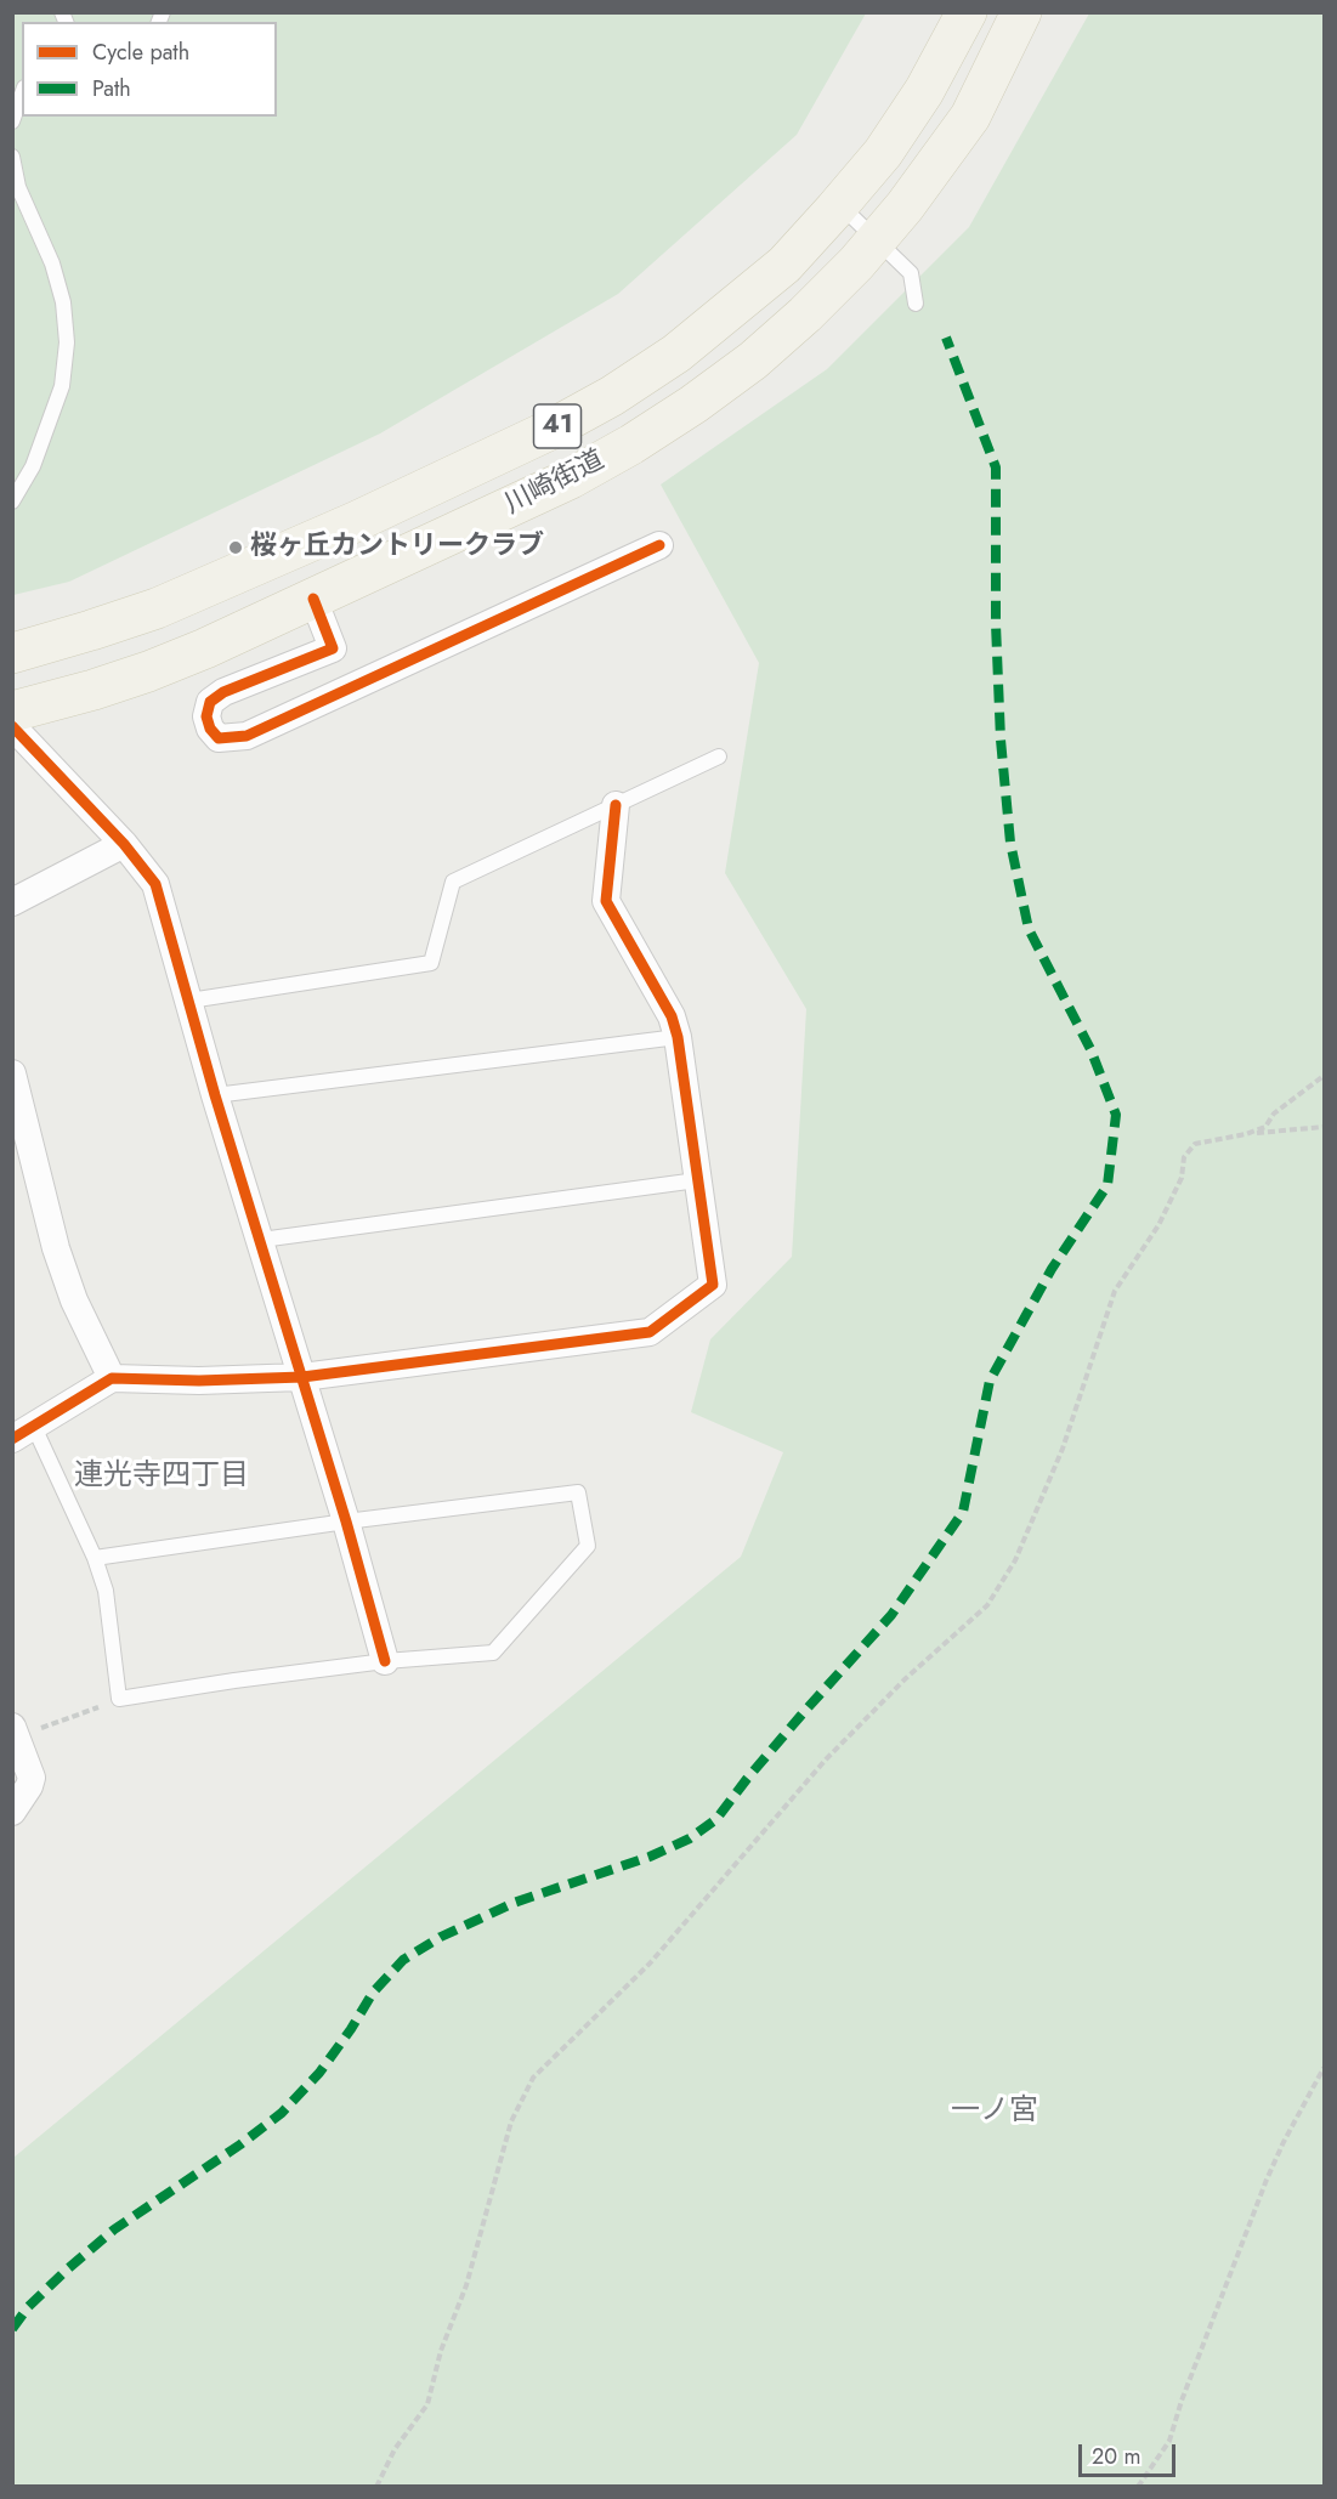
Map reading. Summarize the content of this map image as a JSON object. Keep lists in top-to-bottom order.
{
  "streets": {
    "main road": ["41", "川崎街道"]
  },
  "districts": ["連光寺四丁目", "一ノ宮"],
  "places": ["桜ヶ丘カントリークラブ"],
  "legend": ["Cycle path", "Path"],
  "scale_bar": "20 m"
}
